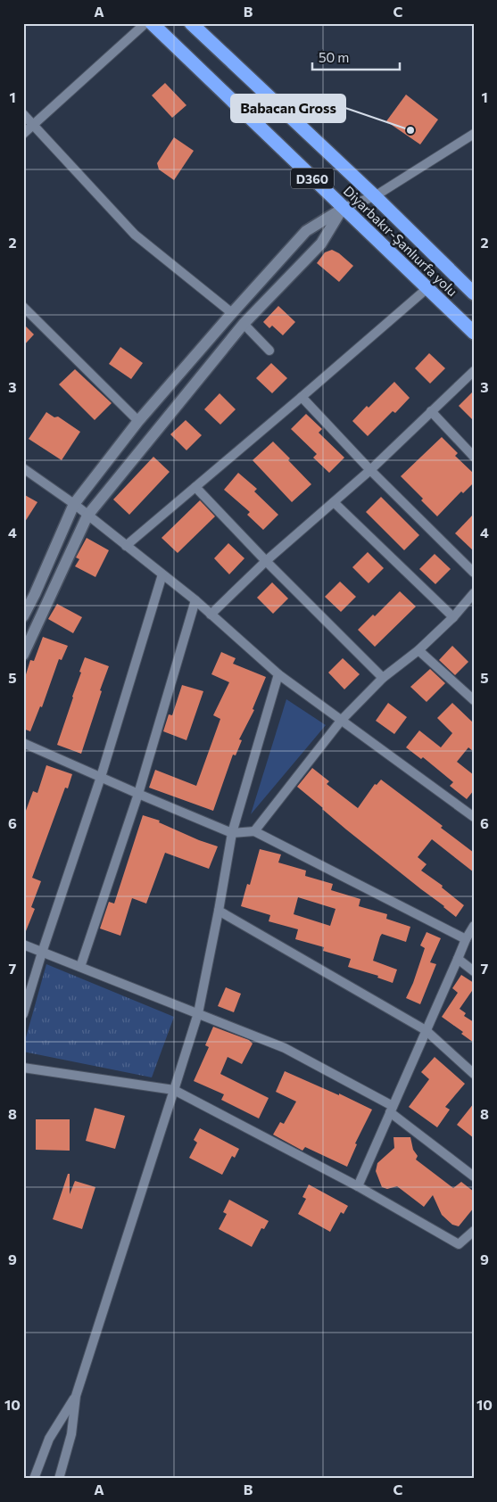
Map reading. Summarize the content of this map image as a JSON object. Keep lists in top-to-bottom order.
{
  "streets": {
    "highway": ["D360", "Diyarbakır-Şanlıurfa yolu"]
  },
  "places": ["Babacan Gross"],
  "scale_bar": "50 m",
  "grid": {
    "columns": ["A", "B", "C"],
    "rows": [
      "1",
      "2",
      "3",
      "4",
      "5",
      "6",
      "7",
      "8",
      "9",
      "10"
    ]
  }
}
